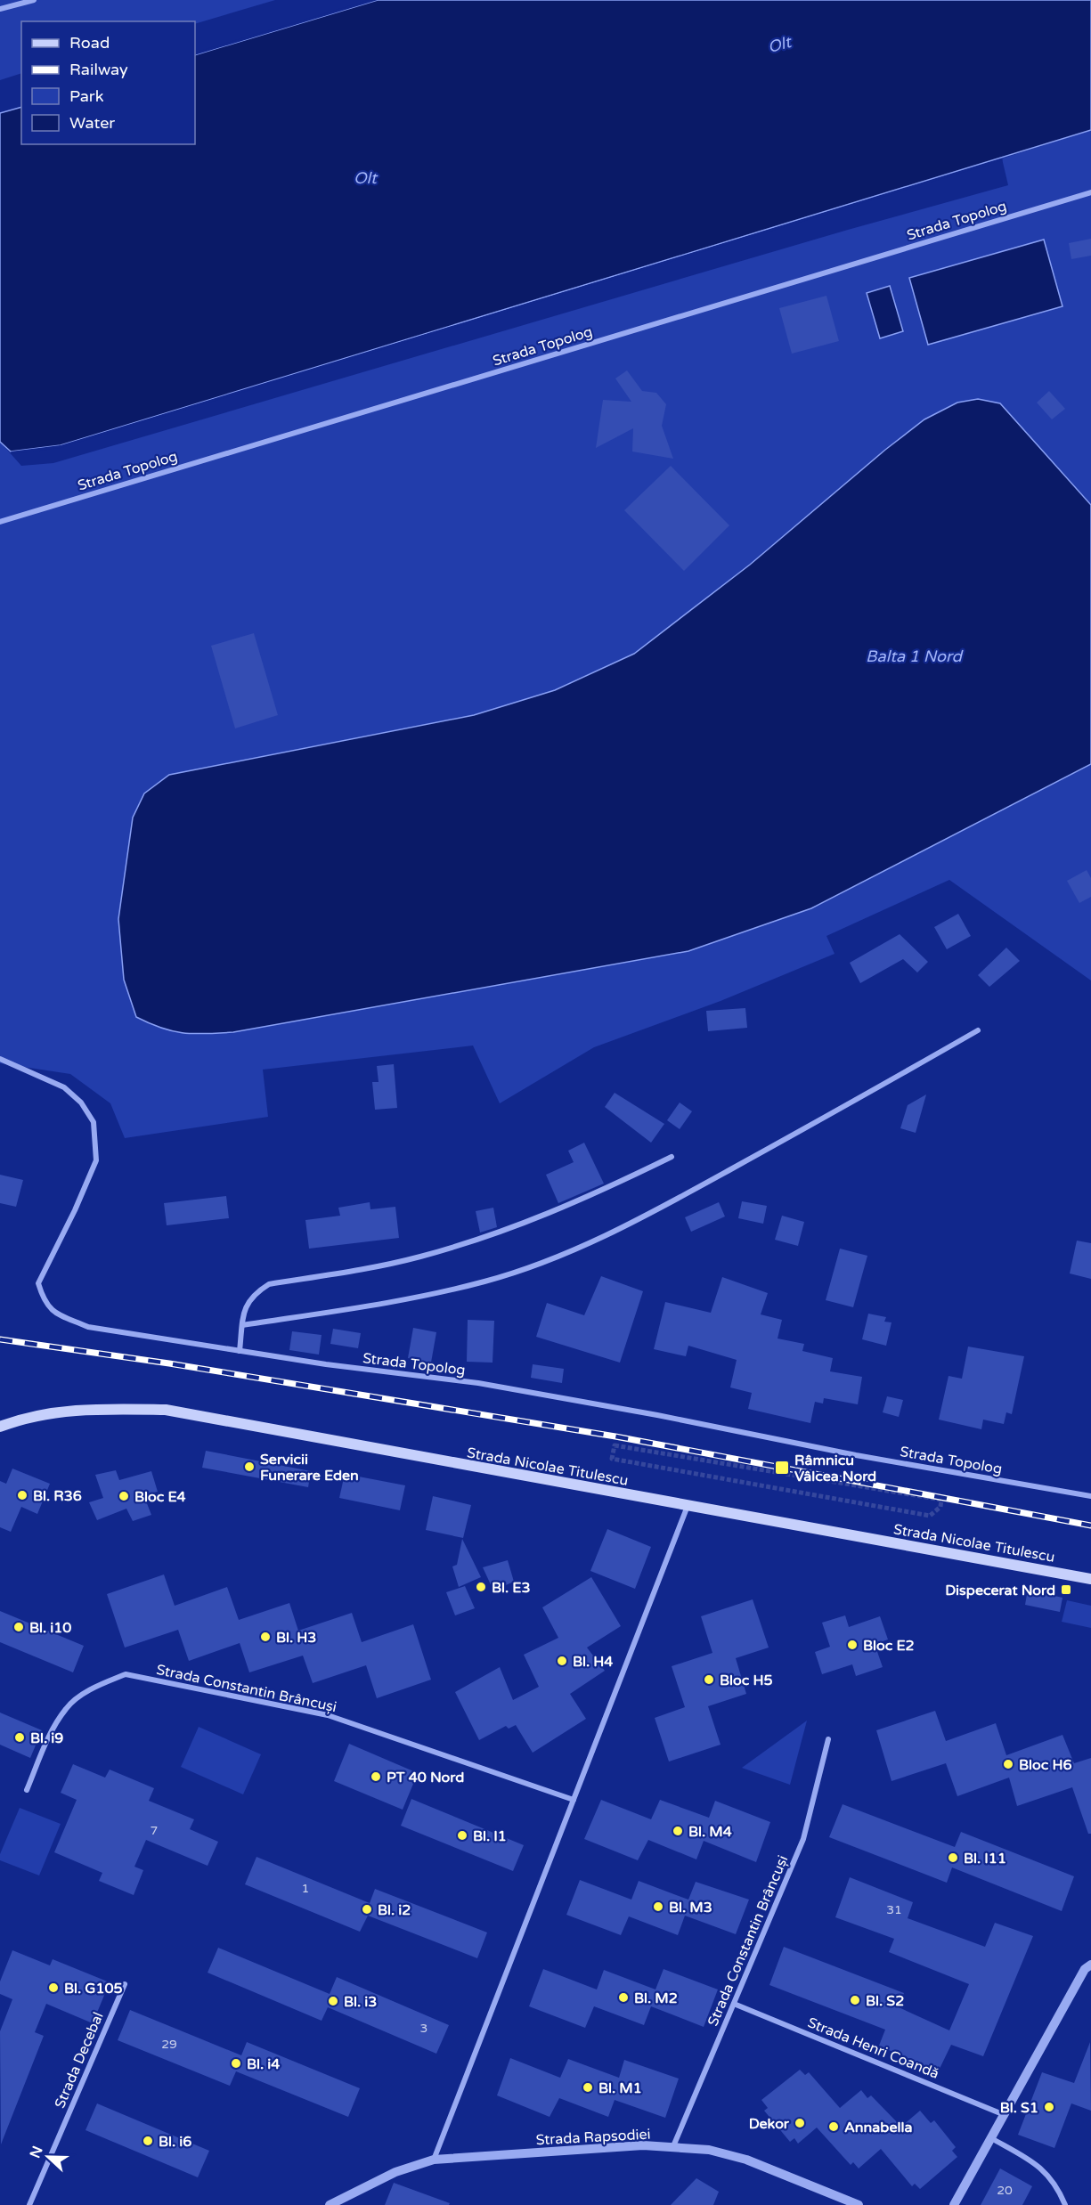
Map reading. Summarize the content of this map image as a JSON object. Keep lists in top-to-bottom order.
{
  "streets": {
    "main road": ["Strada Nicolae Titulescu"],
    "street": [
      "Strada Topolog",
      "Strada Constantin Brâncuși",
      "Strada Henri Coandă",
      "Strada Decebal",
      "Strada Rapsodiei"
    ]
  },
  "crossings": [
    ["Strada Constantin Brâncuși", "Strada Henri Coandă"],
    ["Strada Constantin Brâncuși", "Strada Rapsodiei"]
  ],
  "water": ["Olt", "Balta 1 Nord"],
  "places": {
    "other": [
      "Servicii Funerare Eden",
      "Bl. R36",
      "Bloc E4",
      "Bl. E3",
      "Bl. i10",
      "Bl. H3",
      "Bloc E2",
      "Bl. H4",
      "Bloc H5",
      "Bl. i9",
      "Bloc H6",
      "PT 40 Nord",
      "Bl. M4",
      "Bl. I1",
      "Bl. I11",
      "Bl. M3",
      "Bl. i2",
      "Bl. G105",
      "Bl. M2",
      "Bl. S2",
      "Bl. i3",
      "Bl. i4",
      "Bl. M1",
      "Bl. S1",
      "Dekor",
      "Annabella",
      "Bl. i6"
    ],
    "transit": ["Râmnicu Vâlcea Nord", "Dispecerat Nord"]
  },
  "house_numbers": [
    "7",
    "1",
    "31",
    "3",
    "29",
    "20"
  ],
  "legend": [
    "Road",
    "Railway",
    "Park",
    "Water"
  ],
  "north": "left"
}
